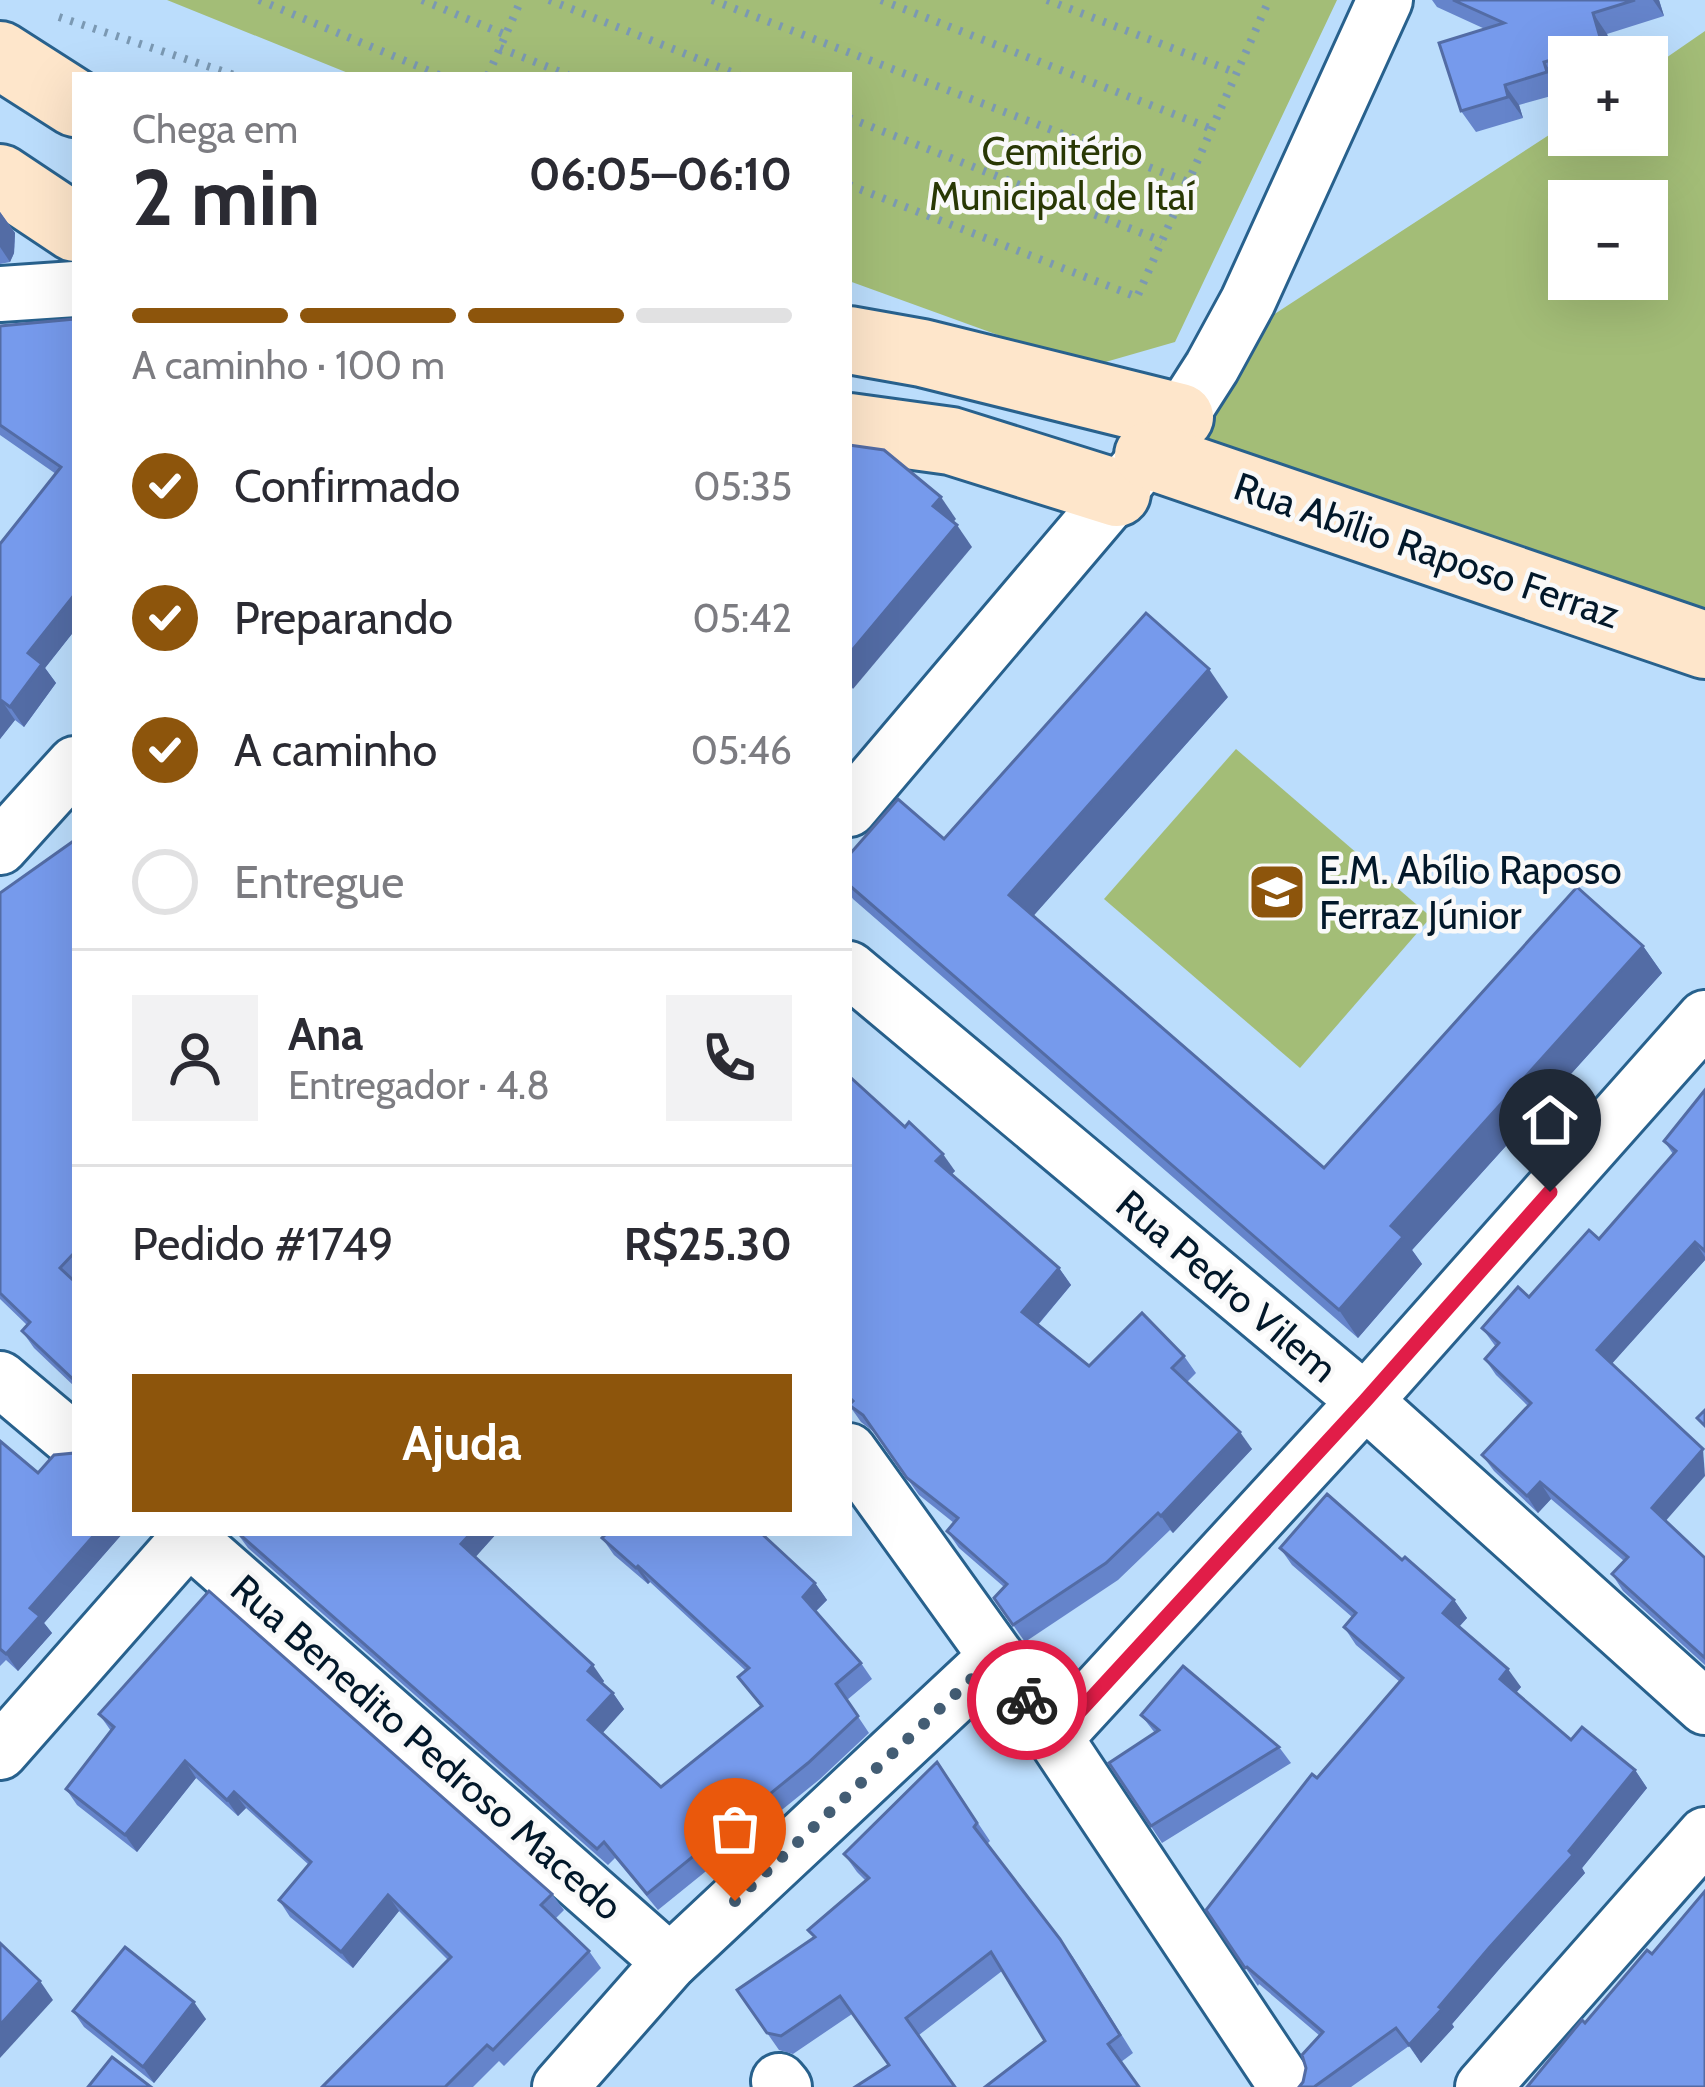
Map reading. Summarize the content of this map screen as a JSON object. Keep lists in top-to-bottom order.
{
  "streets": {
    "street": ["Rua Abílio Raposo Ferraz", "Rua Pedro Vilem", "Rua Benedito Pedroso Macedo"]
  },
  "parks": ["Cemitério Municipal de Itaí"],
  "places": {
    "school or university": ["E.M. Abílio Raposo Ferraz Júnior"]
  },
  "page": {
    "map_buttons": ["+", "−"],
    "heading": ["2 min", "Chega em", "06:05–06:10"],
    "panel": [
      "Ana",
      "Entregador · 4.8",
      "Pedido #1749",
      "R$25.30"
    ],
    "bar": "A caminho · 100 m",
    "list": [
      ["Confirmado", "05:35"],
      ["Preparando", "05:42"],
      ["A caminho", "05:46"],
      "Entregue"
    ],
    "buttons": "Ajuda"
  }
}
